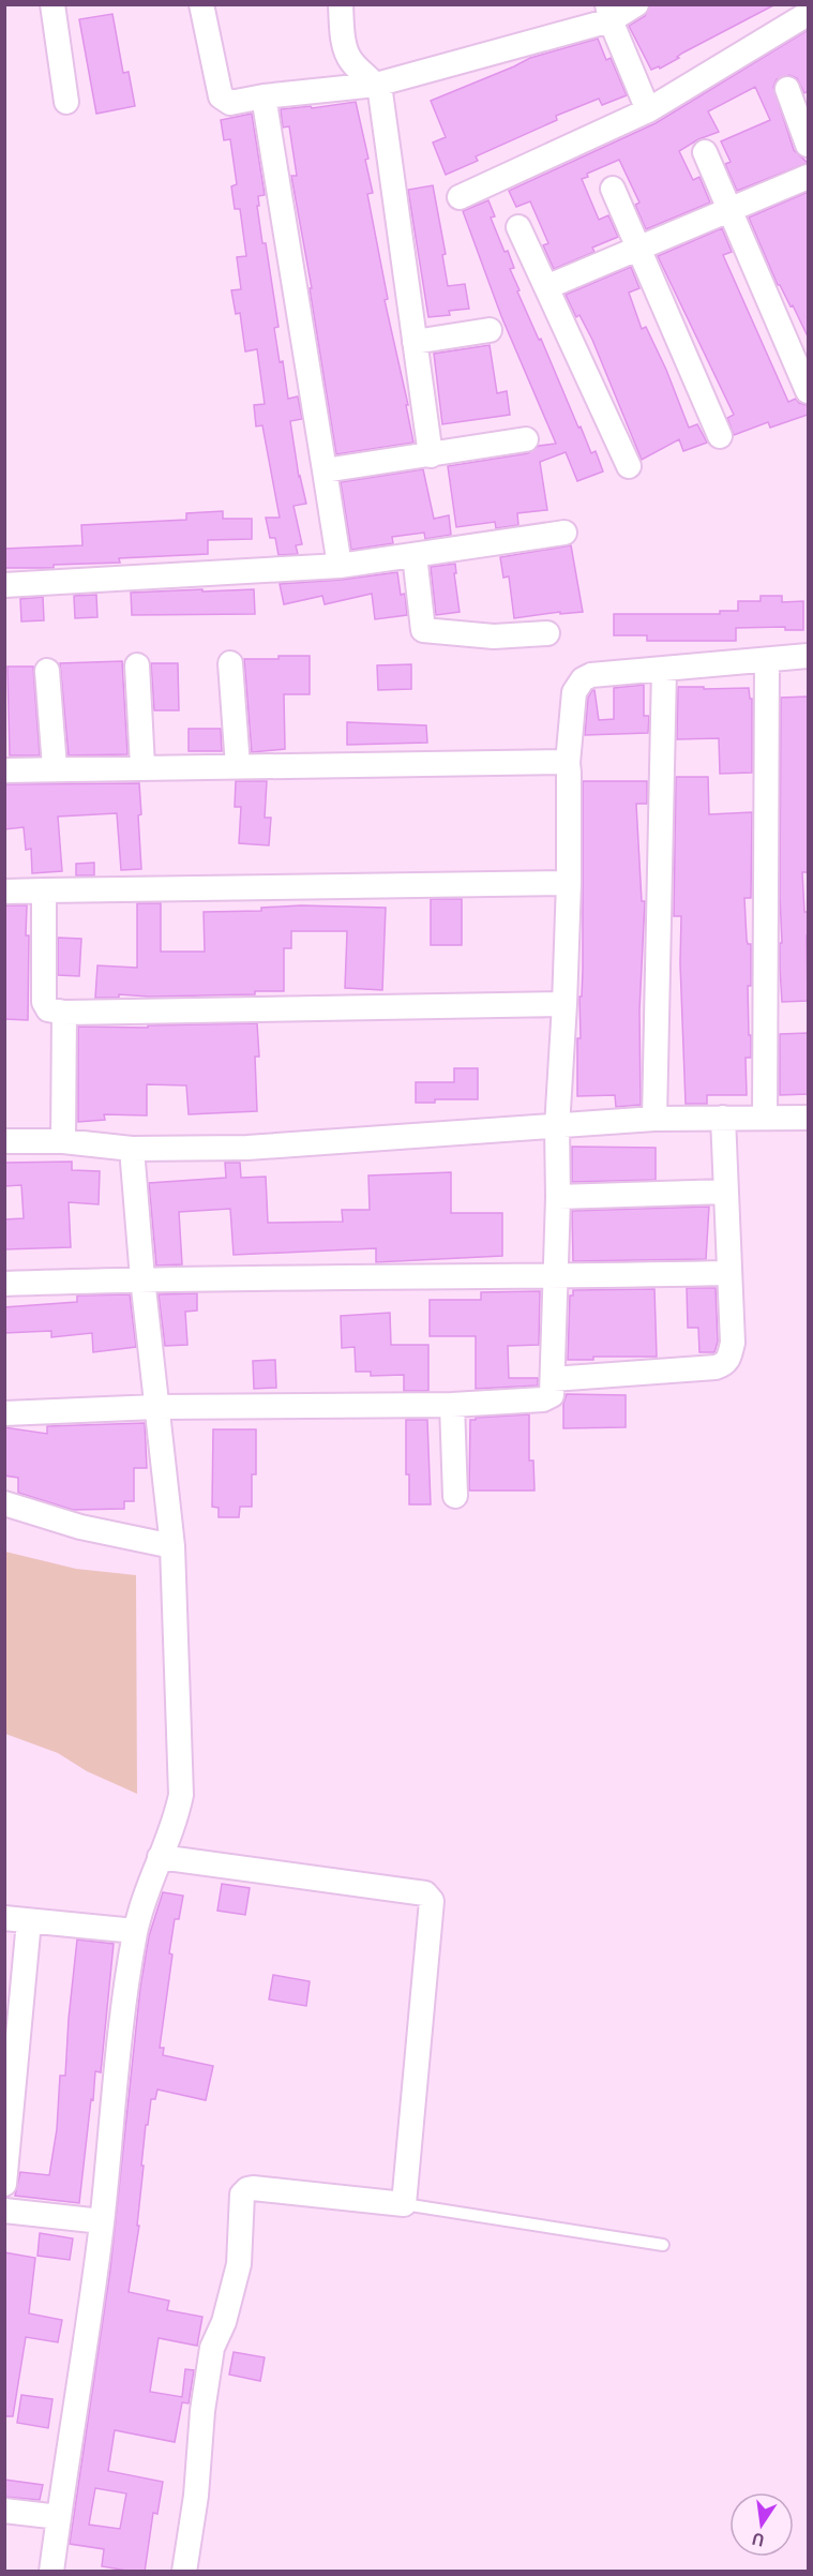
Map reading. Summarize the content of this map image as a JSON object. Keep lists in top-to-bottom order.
{
  "north": "bottom"
}
